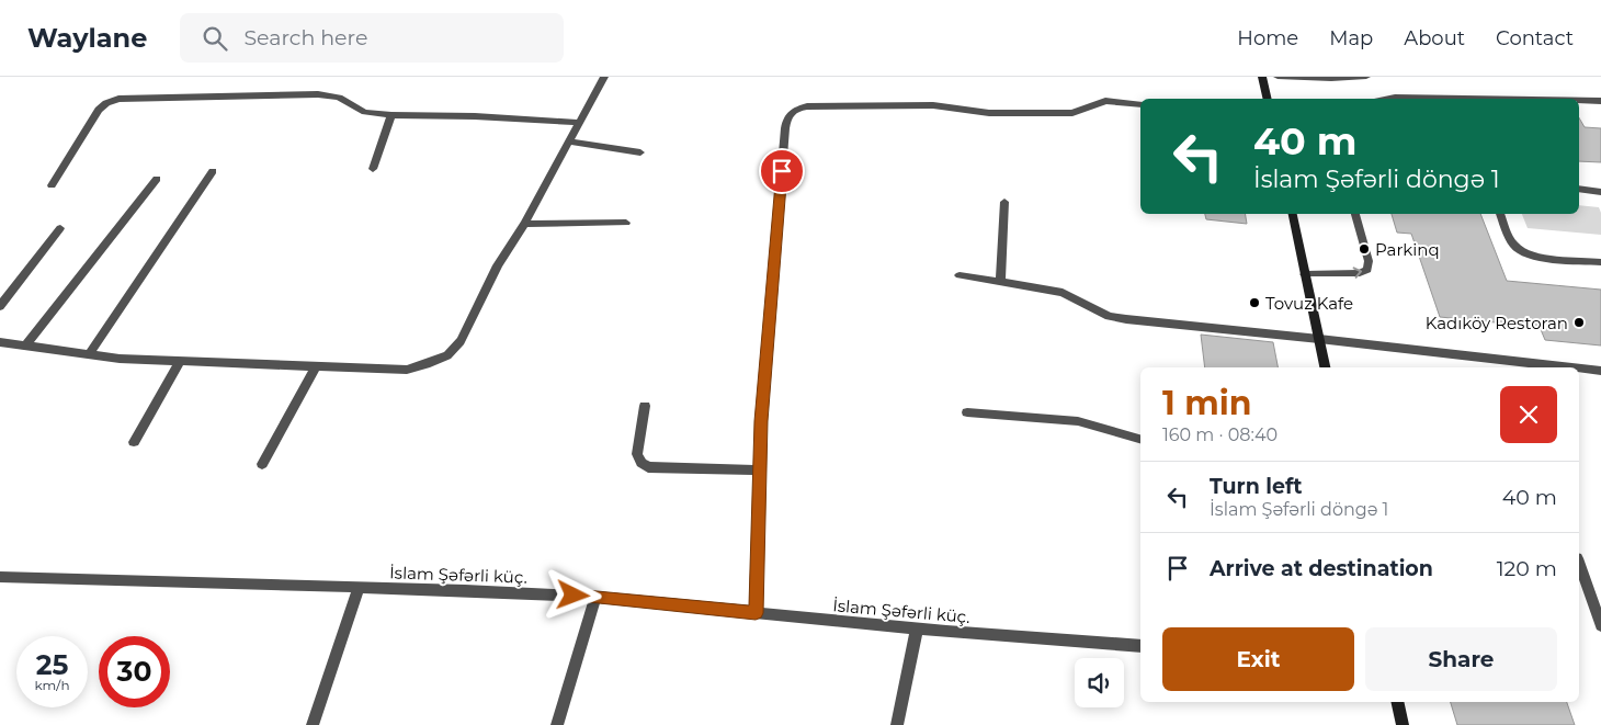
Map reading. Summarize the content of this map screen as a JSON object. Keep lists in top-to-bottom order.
{
  "streets": {
    "street": ["İslam Şəfərli küç."]
  },
  "places": ["Parkinq", "Tovuz Kafe", "Kadıköy Restoran"],
  "page": {
    "header": "Waylane",
    "search": "Search here",
    "nav": [
      "Home",
      "Map",
      "About",
      "Contact"
    ],
    "turn": ["40 m", "İslam Şəfərli döngə 1"],
    "heading": ["1 min", "160 m · 08:40"],
    "list": [
      {
        "name": "Turn left",
        "note": "İslam Şəfərli döngə 1",
        "value": "40 m"
      },
      {
        "name": "Arrive at destination",
        "value": "120 m"
      }
    ],
    "buttons": ["Exit", "Share"],
    "speed": "25 km/h",
    "limit": "30"
  }
}
